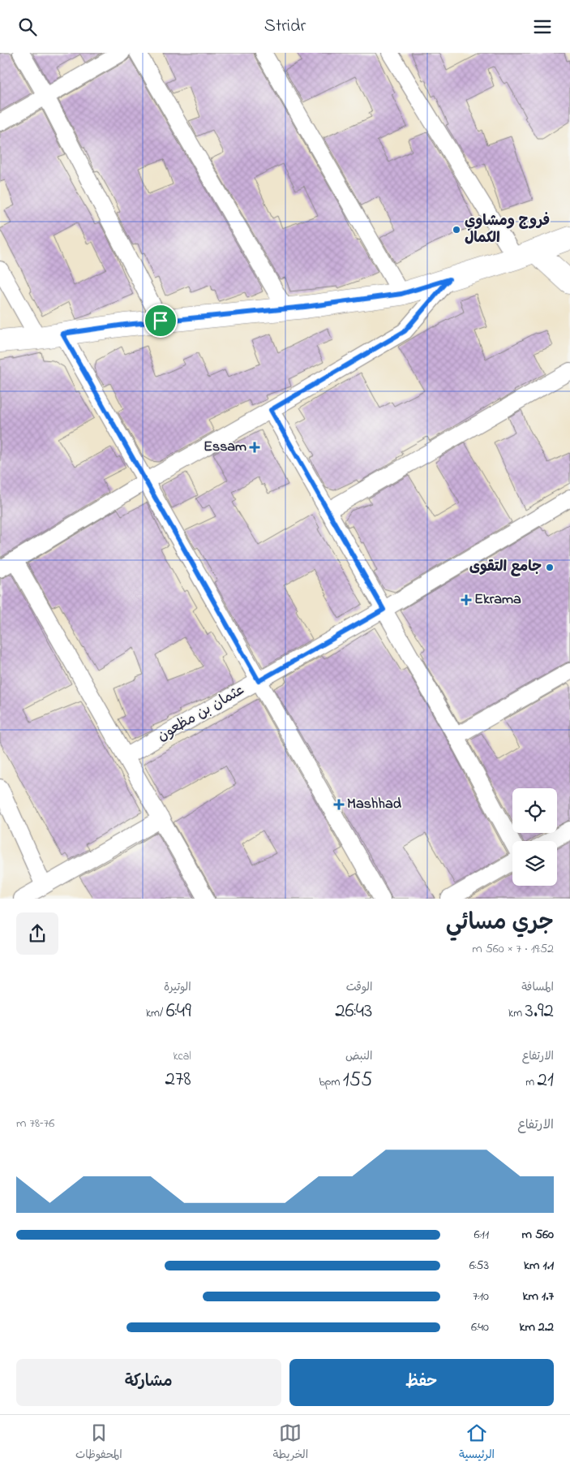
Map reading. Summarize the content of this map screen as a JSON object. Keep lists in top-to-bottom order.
{
  "streets": {
    "street": ["عثمان بن مظعون"]
  },
  "places": {
    "other": ["فروج ومشاوي الكمال", "جامع التقوى"],
    "health": ["Essam", "Ekrama", "Mashhad"]
  },
  "page": {
    "header": "Stridr",
    "heading": ["جري مسائي", "19:52 · 7 × 560 m"],
    "stats": [
      ["المسافة", "3.92 km"],
      ["الوقت", "26:43"],
      ["الوتيرة", "6:49 /km"],
      ["الارتفاع", "21 m"],
      ["النبض", "155 bpm"],
      ["kcal", "278"]
    ],
    "chart": ["الارتفاع", "76–78 m"],
    "list": [
      {
        "name": "560 m",
        "note": "6:11"
      },
      {
        "name": "1.1 km",
        "note": "6:53"
      },
      {
        "name": "1.7 km",
        "note": "7:10"
      },
      {
        "name": "2.2 km",
        "note": "6:40"
      }
    ],
    "buttons": ["حفظ", "مشاركة"],
    "tabs": ["الرئيسية", "الخريطة", "المحفوظات"]
  }
}
